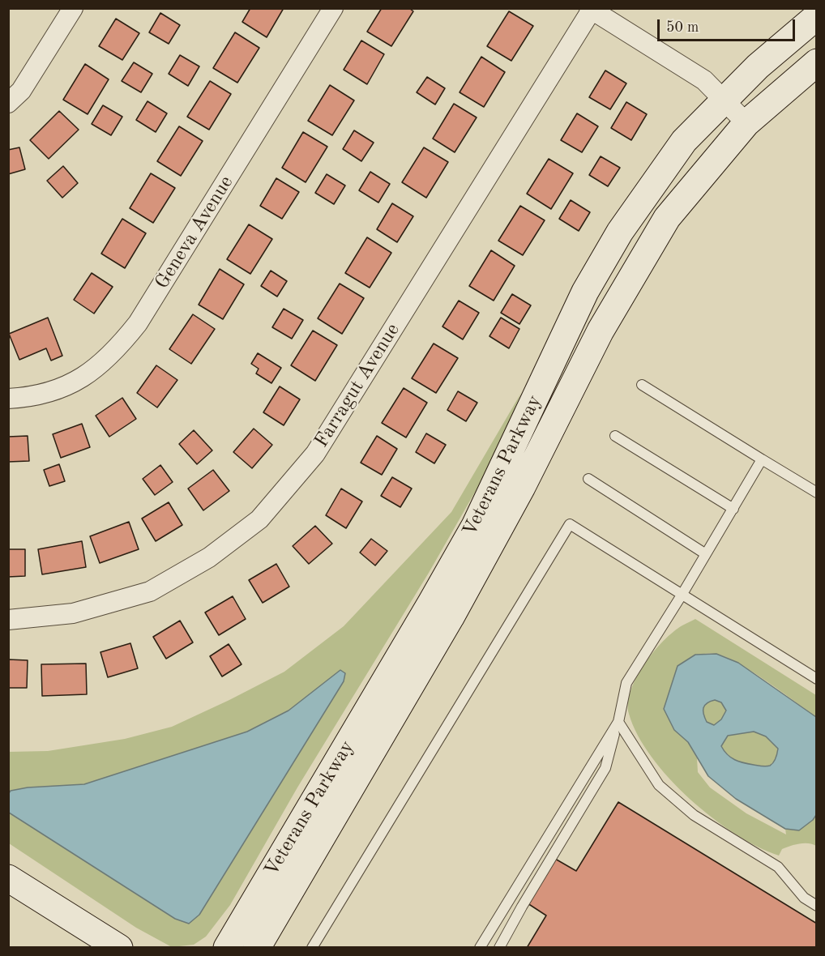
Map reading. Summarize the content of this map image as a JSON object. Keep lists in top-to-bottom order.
{
  "streets": {
    "main road": ["Veterans Parkway"],
    "street": ["Geneva Avenue", "Farragut Avenue"]
  },
  "scale_bar": "50 m"
}
